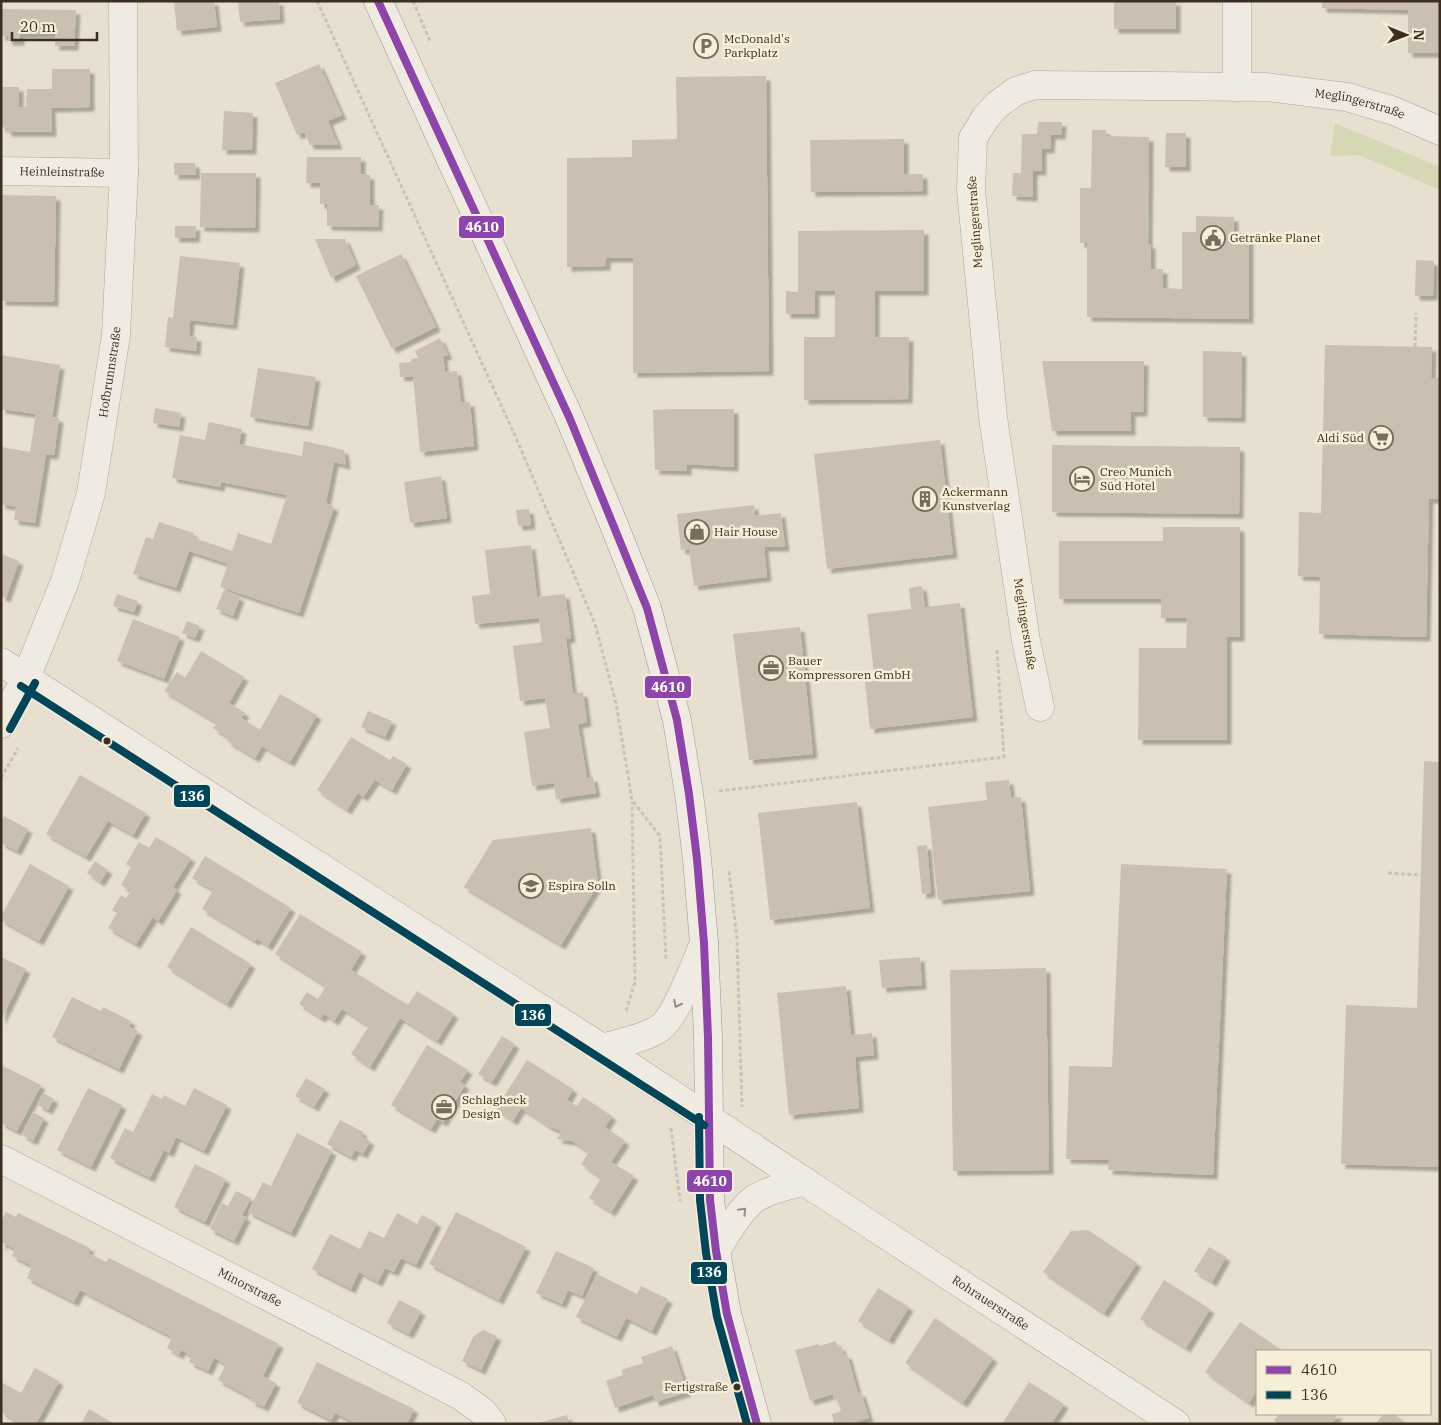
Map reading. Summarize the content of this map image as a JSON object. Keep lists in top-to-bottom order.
{
  "streets": {
    "street": [
      "Meglingerstraße",
      "Heinleinstraße",
      "Hofbrunnstraße",
      "Minorstraße",
      "Rohrauerstraße"
    ]
  },
  "crossings": [
    ["Heinleinstraße", "Hofbrunnstraße"]
  ],
  "places": {
    "parking": ["McDonald's Parkplatz"],
    "public building": ["Getränke Planet"],
    "supermarket": ["Aldi Süd"],
    "hotel": ["Creo Munich Süd Hotel"],
    "building": ["Ackermann Kunstverlag"],
    "shop": ["Hair House"],
    "office": ["Bauer Kompressoren GmbH", "Schlagheck Design"],
    "school or university": ["Espira Solln"],
    "other": ["Fertigstraße"]
  },
  "lines": ["transit line 4610", "transit line 136"],
  "legend": ["4610", "136"],
  "scale_bar": "20 m",
  "north": "right"
}
